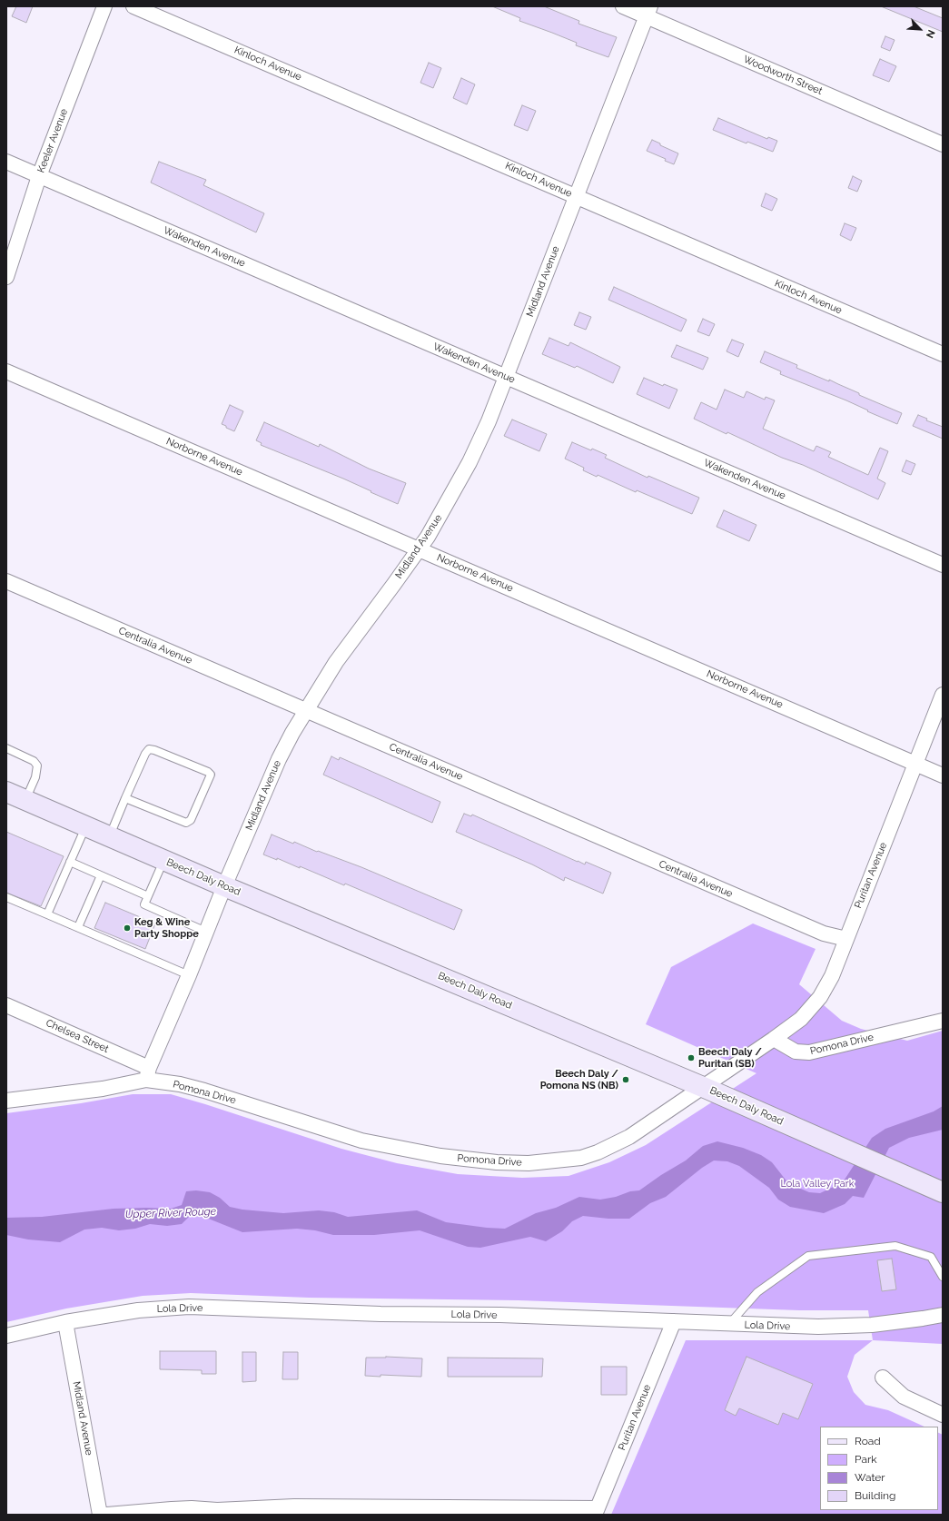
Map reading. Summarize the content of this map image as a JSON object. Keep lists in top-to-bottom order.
{
  "streets": {
    "main road": ["Beech Daly Road"],
    "street": [
      "Kinloch Avenue",
      "Woodworth Street",
      "Keeler Avenue",
      "Wakenden Avenue",
      "Midland Avenue",
      "Norborne Avenue",
      "Centralia Avenue",
      "Puritan Avenue",
      "Chelsea Street",
      "Pomona Drive",
      "Lola Drive"
    ]
  },
  "crossings": [
    ["Kinloch Avenue", "Midland Avenue"],
    ["Woodworth Street", "Midland Avenue"],
    ["Keeler Avenue", "Wakenden Avenue"],
    ["Wakenden Avenue", "Midland Avenue"],
    ["Midland Avenue", "Norborne Avenue"],
    ["Midland Avenue", "Centralia Avenue"],
    ["Midland Avenue", "Beech Daly Road"],
    ["Midland Avenue", "Chelsea Street"],
    ["Midland Avenue", "Pomona Drive"],
    ["Midland Avenue", "Lola Drive"],
    ["Norborne Avenue", "Puritan Avenue"],
    ["Centralia Avenue", "Puritan Avenue"],
    ["Puritan Avenue", "Pomona Drive"],
    ["Puritan Avenue", "Lola Drive"],
    ["Beech Daly Road", "Pomona Drive"],
    ["Chelsea Street", "Pomona Drive"]
  ],
  "water": ["Upper River Rouge"],
  "parks": ["Lola Valley Park"],
  "places": ["Keg & Wine Party Shoppe", "Beech Daly / Puritan (SB)", "Beech Daly / Pomona NS (NB)"],
  "legend": [
    "Road",
    "Park",
    "Water",
    "Building"
  ],
  "north": "bottom right"
}
